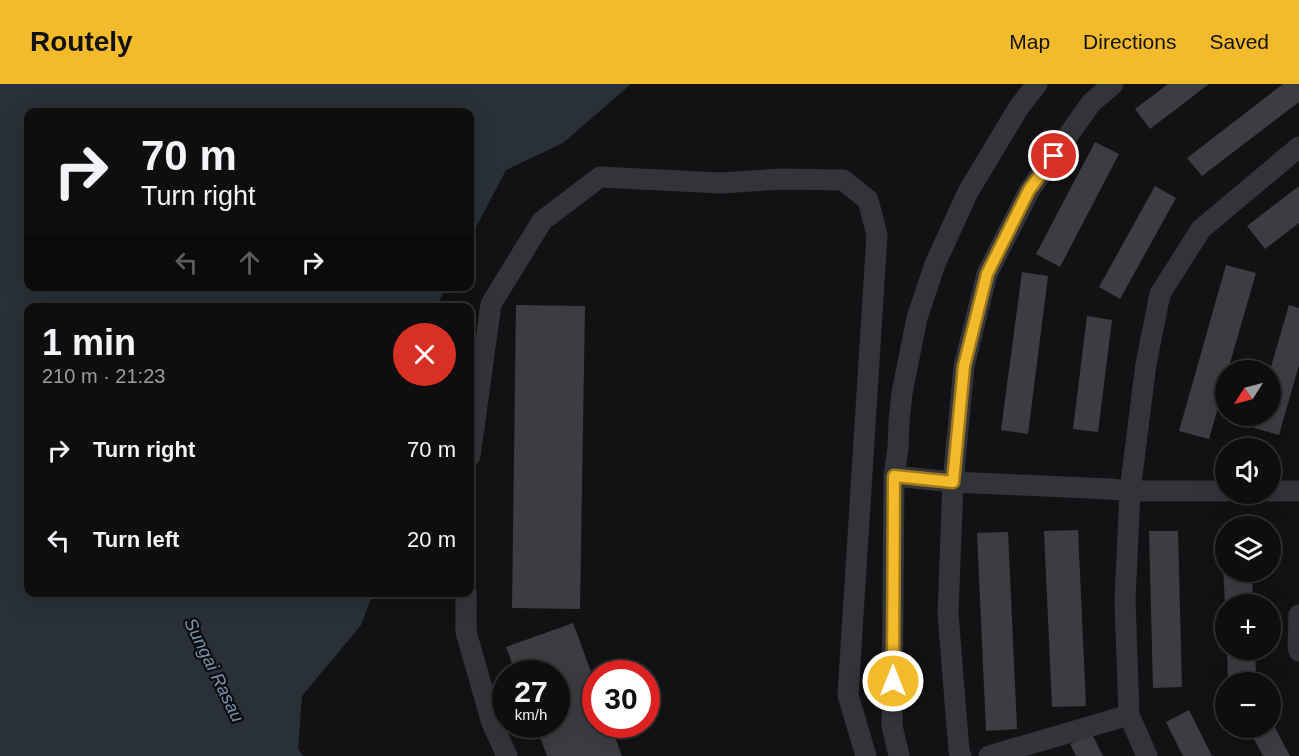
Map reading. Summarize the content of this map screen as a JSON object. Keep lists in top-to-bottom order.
{
  "water": ["Sungai Rasau"],
  "north": "bottom left",
  "page": {
    "header": "Routely",
    "nav": ["Map", "Directions", "Saved"],
    "turn": ["70 m", "Turn right"],
    "heading": ["1 min", "210 m · 21:23"],
    "map_buttons": ["+", "−"],
    "list": [
      {
        "name": "Turn right",
        "value": "70 m"
      },
      {
        "name": "Turn left",
        "value": "20 m"
      }
    ],
    "speed": "27 km/h",
    "limit": "30"
  }
}
